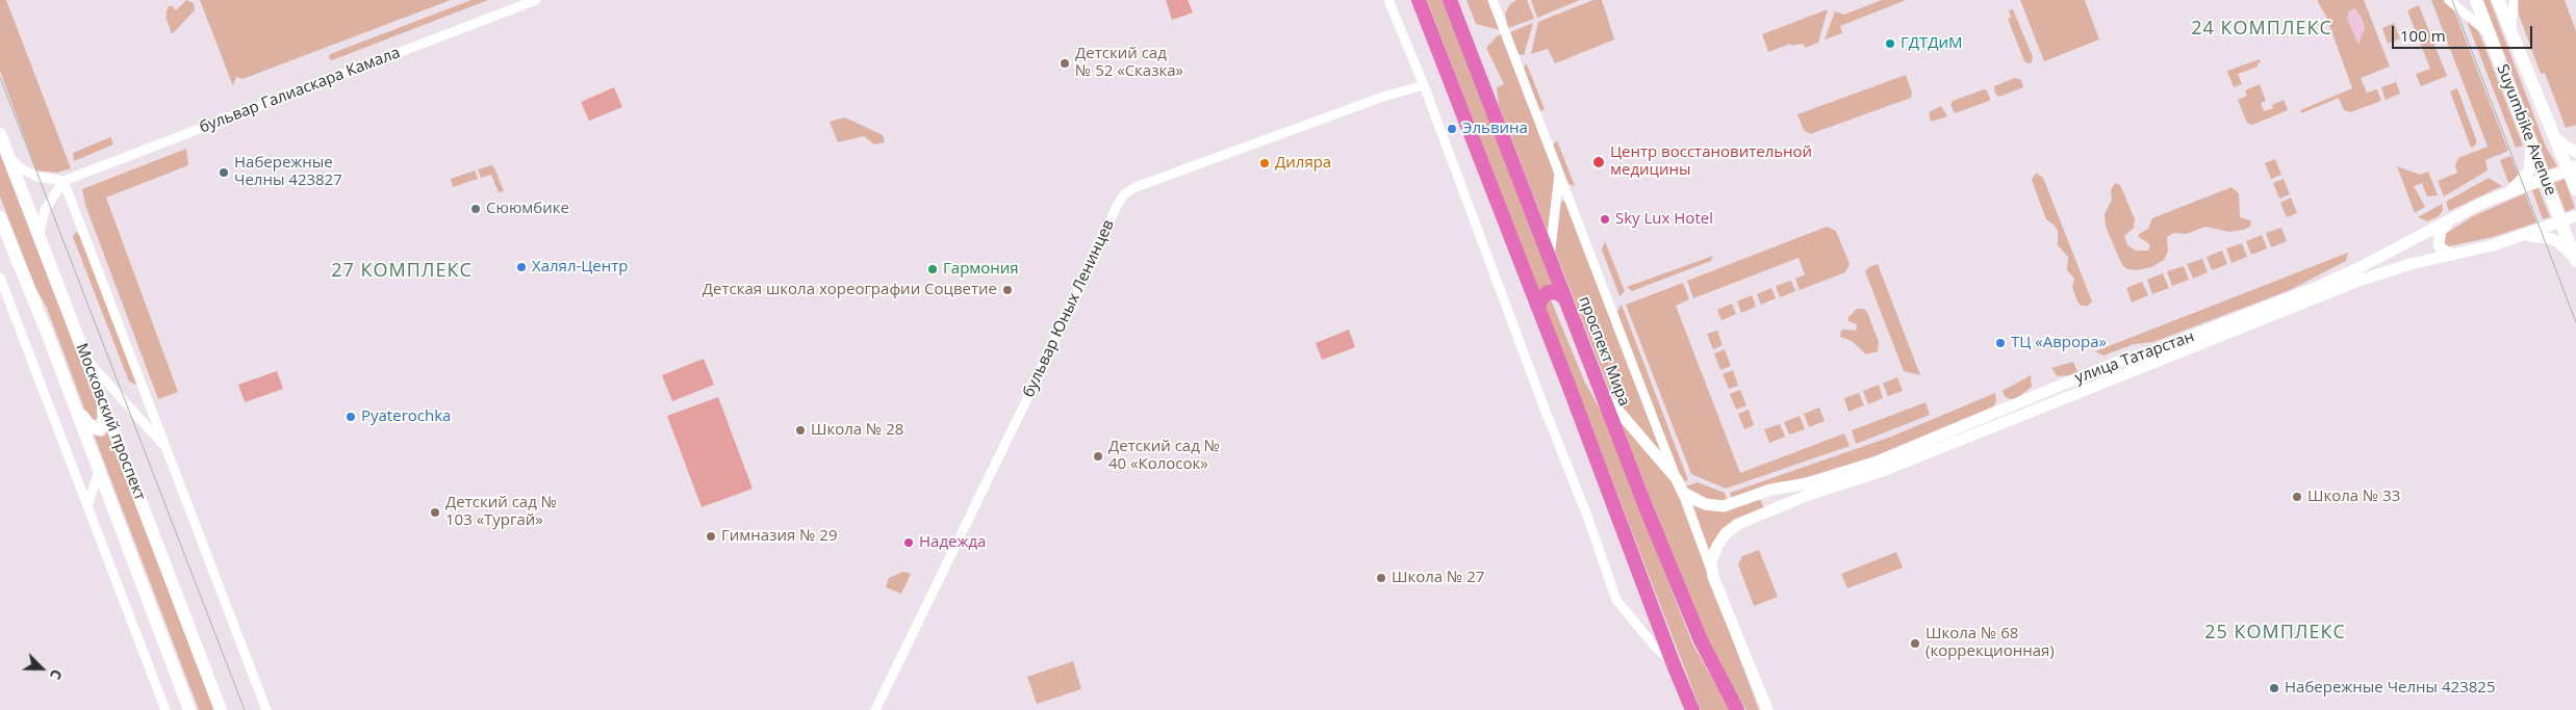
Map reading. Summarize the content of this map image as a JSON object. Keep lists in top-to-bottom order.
{
  "streets": {
    "main road": ["Suyumbike Avenue", "проспект Мира", "Московский проспект"],
    "street": ["бульвар Галиаскара Камала", "бульвар Юных Ленинцев", "улица Татарстан"]
  },
  "crossings": [
    ["Suyumbike Avenue", "улица Татарстан"]
  ],
  "districts": ["24 КОМПЛЕКС", "27 КОМПЛЕКС", "25 КОМПЛЕКС"],
  "places": [
    "ГДТДиМ",
    "Детский сад № 52 «Сказка»",
    "Эльвина",
    "Центр восстановительной медицины",
    "Диляра",
    "Набережные Челны 423827",
    "Сююмбике",
    "Sky Lux Hotel",
    "Халял-Центр",
    "Гармония",
    "Детская школа хореографии Соцветие",
    "ТЦ «Аврора»",
    "Pyaterochka",
    "Школа № 28",
    "Детский сад № 40 «Колосок»",
    "Школа № 33",
    "Детский сад № 103 «Тургай»",
    "Гимназия № 29",
    "Надежда",
    "Школа № 27",
    "Школа № 68 (коррекционная)",
    "Набережные Челны 423825"
  ],
  "scale_bar": "100 m",
  "north": "bottom right"
}
